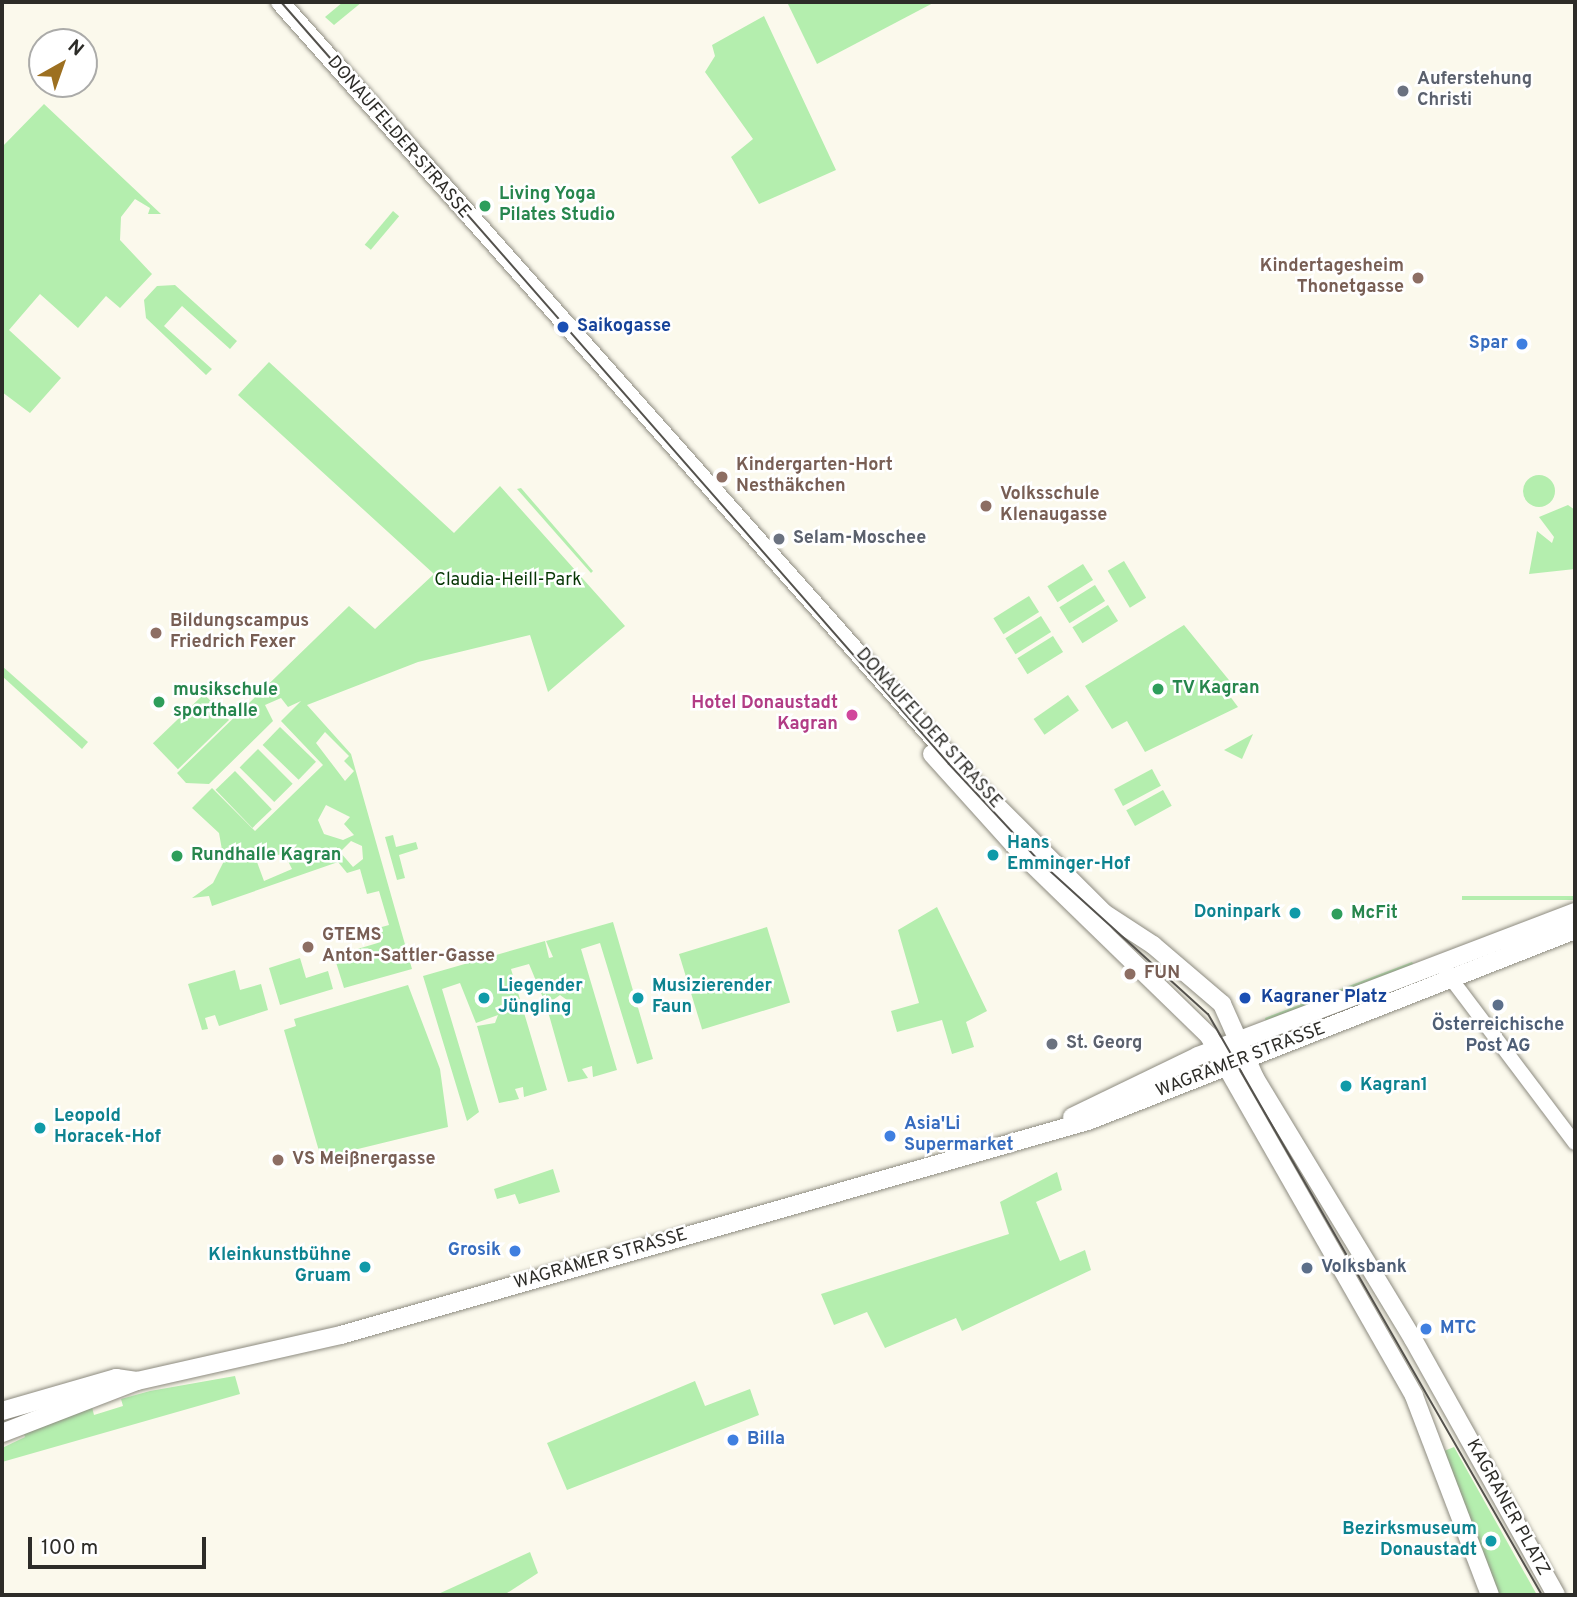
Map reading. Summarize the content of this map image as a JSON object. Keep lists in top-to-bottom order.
{
  "streets": {
    "main road": ["DONAUFELDER STRASSE", "WAGRAMER STRASSE", "KAGRANER PLATZ"]
  },
  "crossings": [
    ["DONAUFELDER STRASSE", "WAGRAMER STRASSE"],
    ["DONAUFELDER STRASSE", "KAGRANER PLATZ"],
    ["WAGRAMER STRASSE", "KAGRANER PLATZ"]
  ],
  "parks": ["Claudia-Heill-Park"],
  "places": [
    "Auferstehung Christi",
    "Living Yoga Pilates Studio",
    "Kindertagesheim Thonetgasse",
    "Saikogasse",
    "Spar",
    "Kindergarten-Hort Nesthäkchen",
    "Volksschule Klenaugasse",
    "Selam-Moschee",
    "Bildungscampus Friedrich Fexer",
    "TV Kagran",
    "musikschule sporthalle",
    "Hotel Donaustadt Kagran",
    "Hans Emminger-Hof",
    "Rundhalle Kagran",
    "Doninpark",
    "McFit",
    "GTEMS Anton-Sattler-Gasse",
    "FUN",
    "Liegender Jüngling",
    "Musizierender Faun",
    "Kagraner Platz",
    "Österreichische Post AG",
    "St. Georg",
    "Kagran1",
    "Leopold Horacek-Hof",
    "Asia'Li Supermarket",
    "VS Meißnergasse",
    "Grosik",
    "Kleinkunstbühne Gruam",
    "Volksbank",
    "MTC",
    "Billa",
    "Bezirksmuseum Donaustadt"
  ],
  "scale_bar": "100 m",
  "north": "top right"
}
